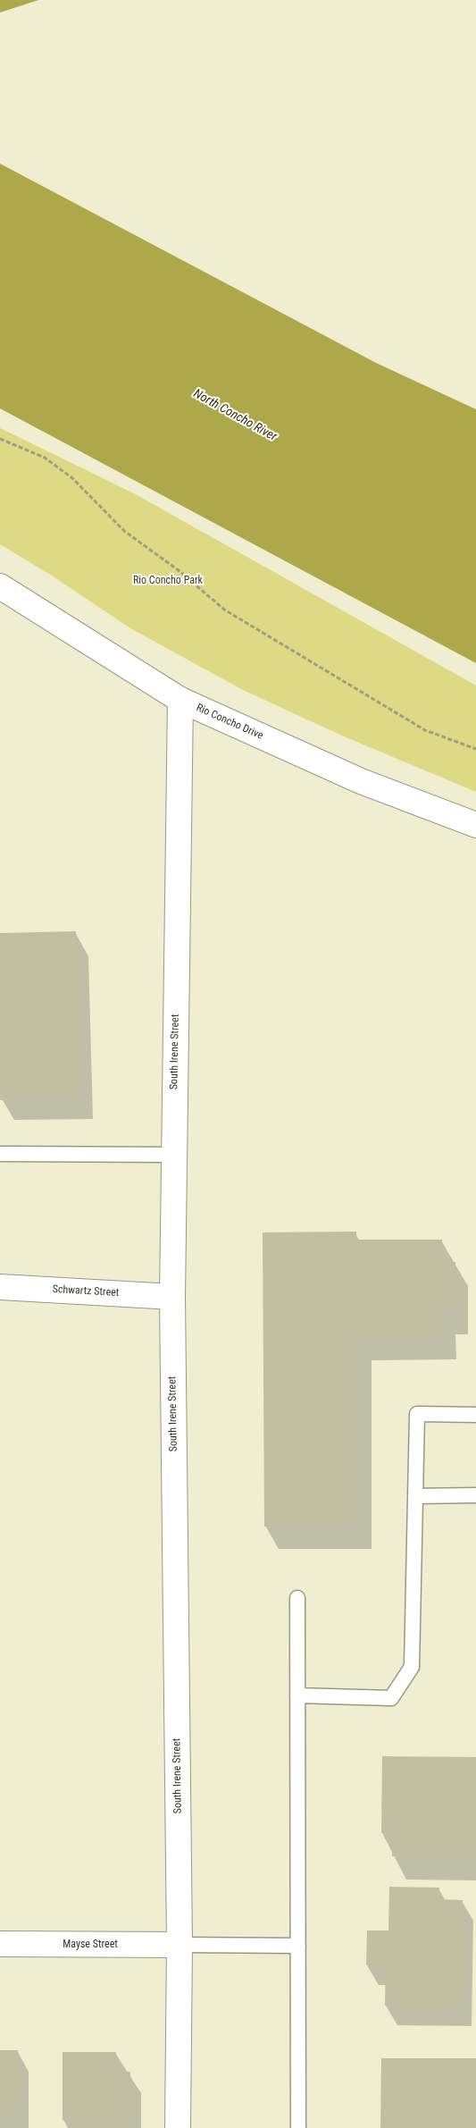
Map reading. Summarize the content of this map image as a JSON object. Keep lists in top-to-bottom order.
{
  "streets": {
    "street": [
      "Rio Concho Drive",
      "South Irene Street",
      "Schwartz Street",
      "Mayse Street"
    ]
  },
  "crossings": [
    ["Rio Concho Drive", "South Irene Street"],
    ["South Irene Street", "Schwartz Street"],
    ["South Irene Street", "Mayse Street"]
  ],
  "water": ["North Concho River"],
  "parks": ["Rio Concho Park"]
}
